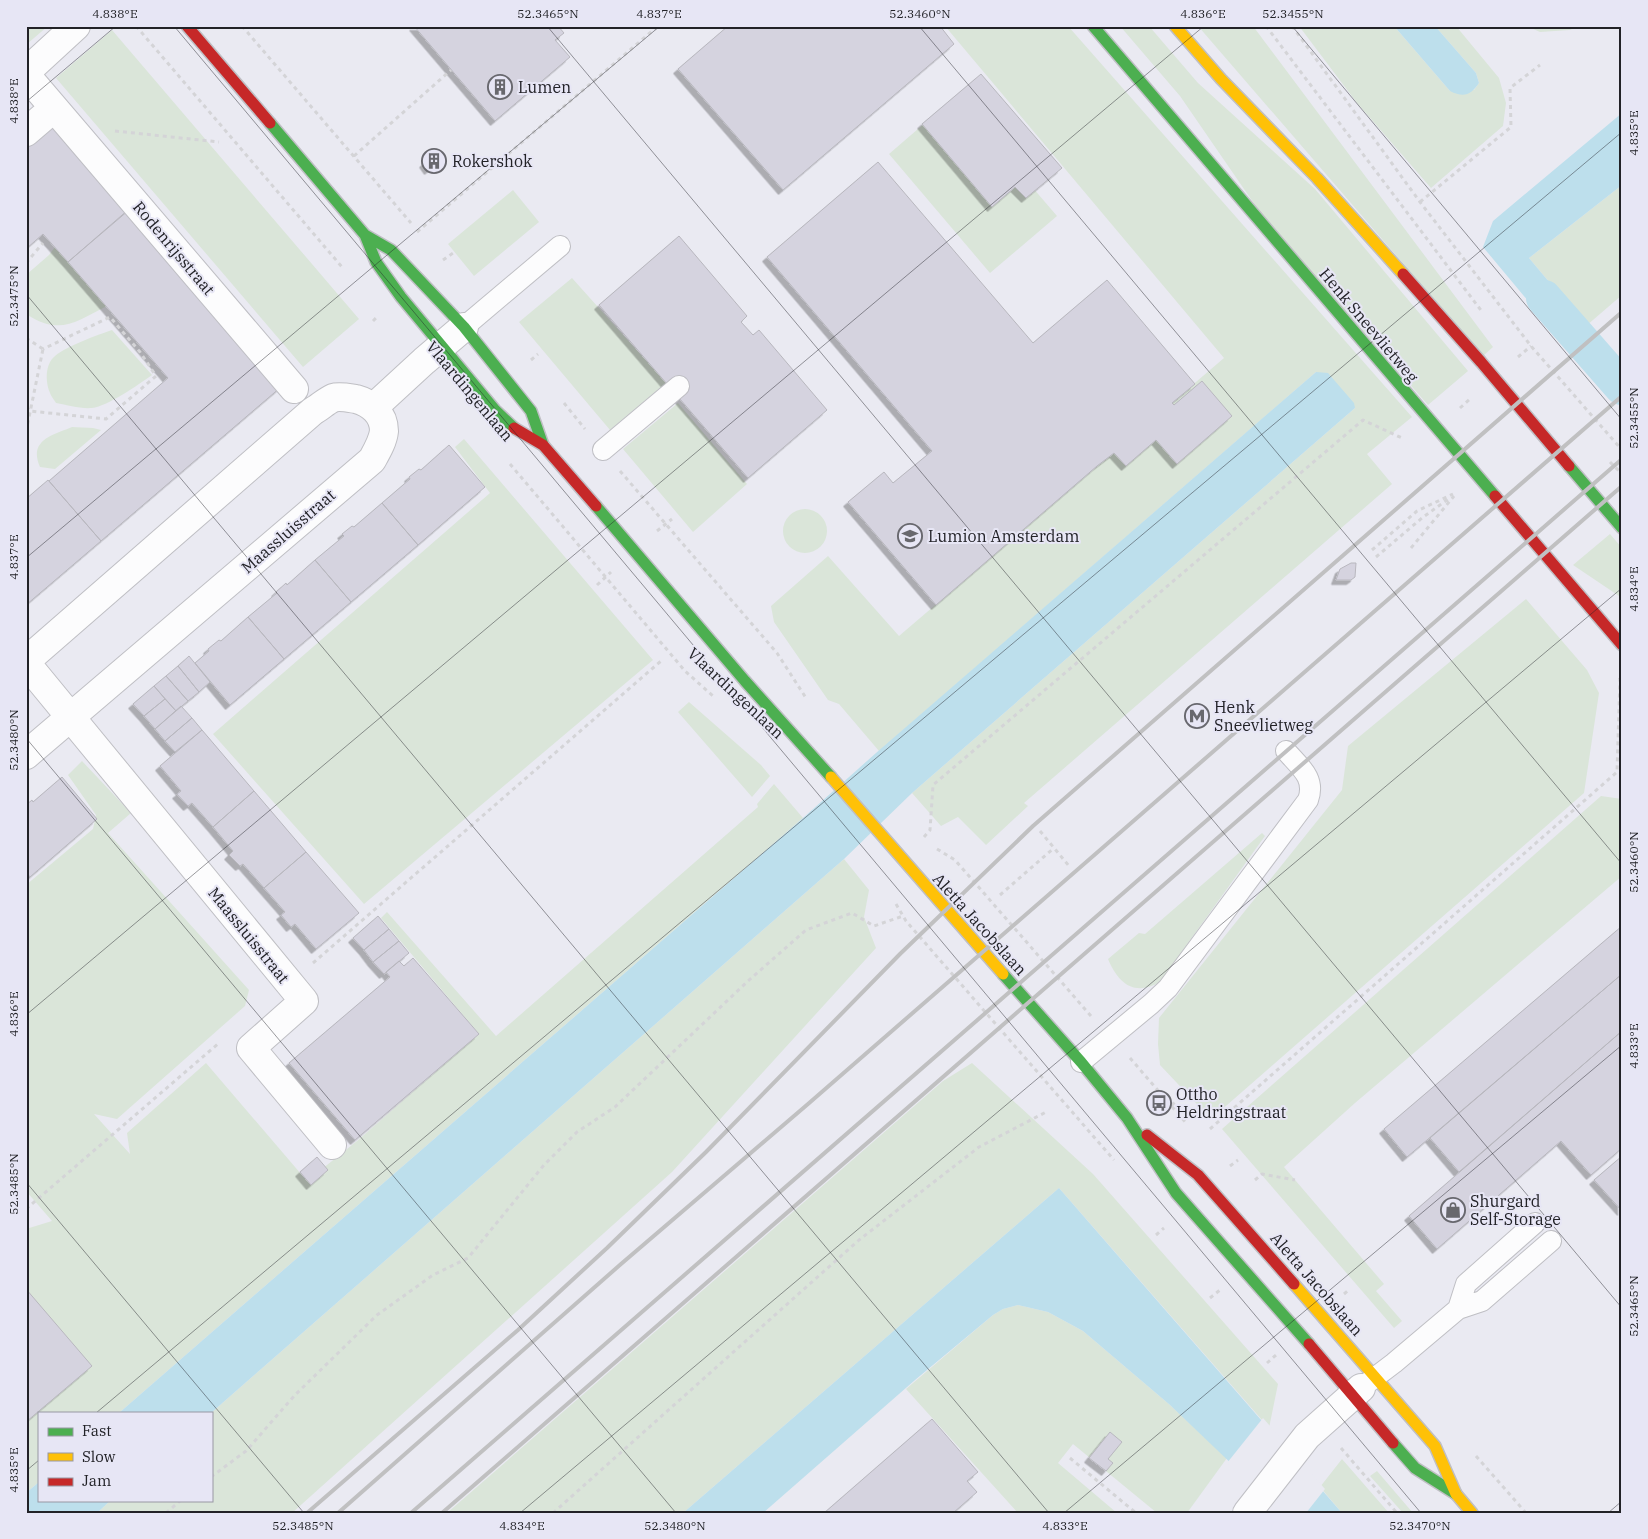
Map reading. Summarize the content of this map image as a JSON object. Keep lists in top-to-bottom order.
{
  "streets": {
    "street": [
      "Rodenrijsstraat",
      "Henk Sneevlietweg",
      "Vlaardingenlaan",
      "Maassluisstraat",
      "Aletta Jacobslaan"
    ]
  },
  "crossings": [
    ["Vlaardingenlaan", "Aletta Jacobslaan"]
  ],
  "places": {
    "building": ["Lumen", "Rokershok"],
    "school or university": ["Lumion Amsterdam"],
    "metro station": ["Henk Sneevlietweg"],
    "bus stop": ["Ottho Heldringstraat"],
    "shop": ["Shurgard Self-Storage"]
  },
  "legend": ["Fast", "Slow", "Jam"],
  "coordinates": [
    "4.838°E",
    "52.3465°N",
    "4.837°E",
    "52.3460°N",
    "4.836°E",
    "52.3455°N",
    "4.835°E",
    "52.3475°N",
    "4.834°E",
    "52.3480°N",
    "4.833°E",
    "52.3485°N",
    "52.3470°N"
  ]
}
